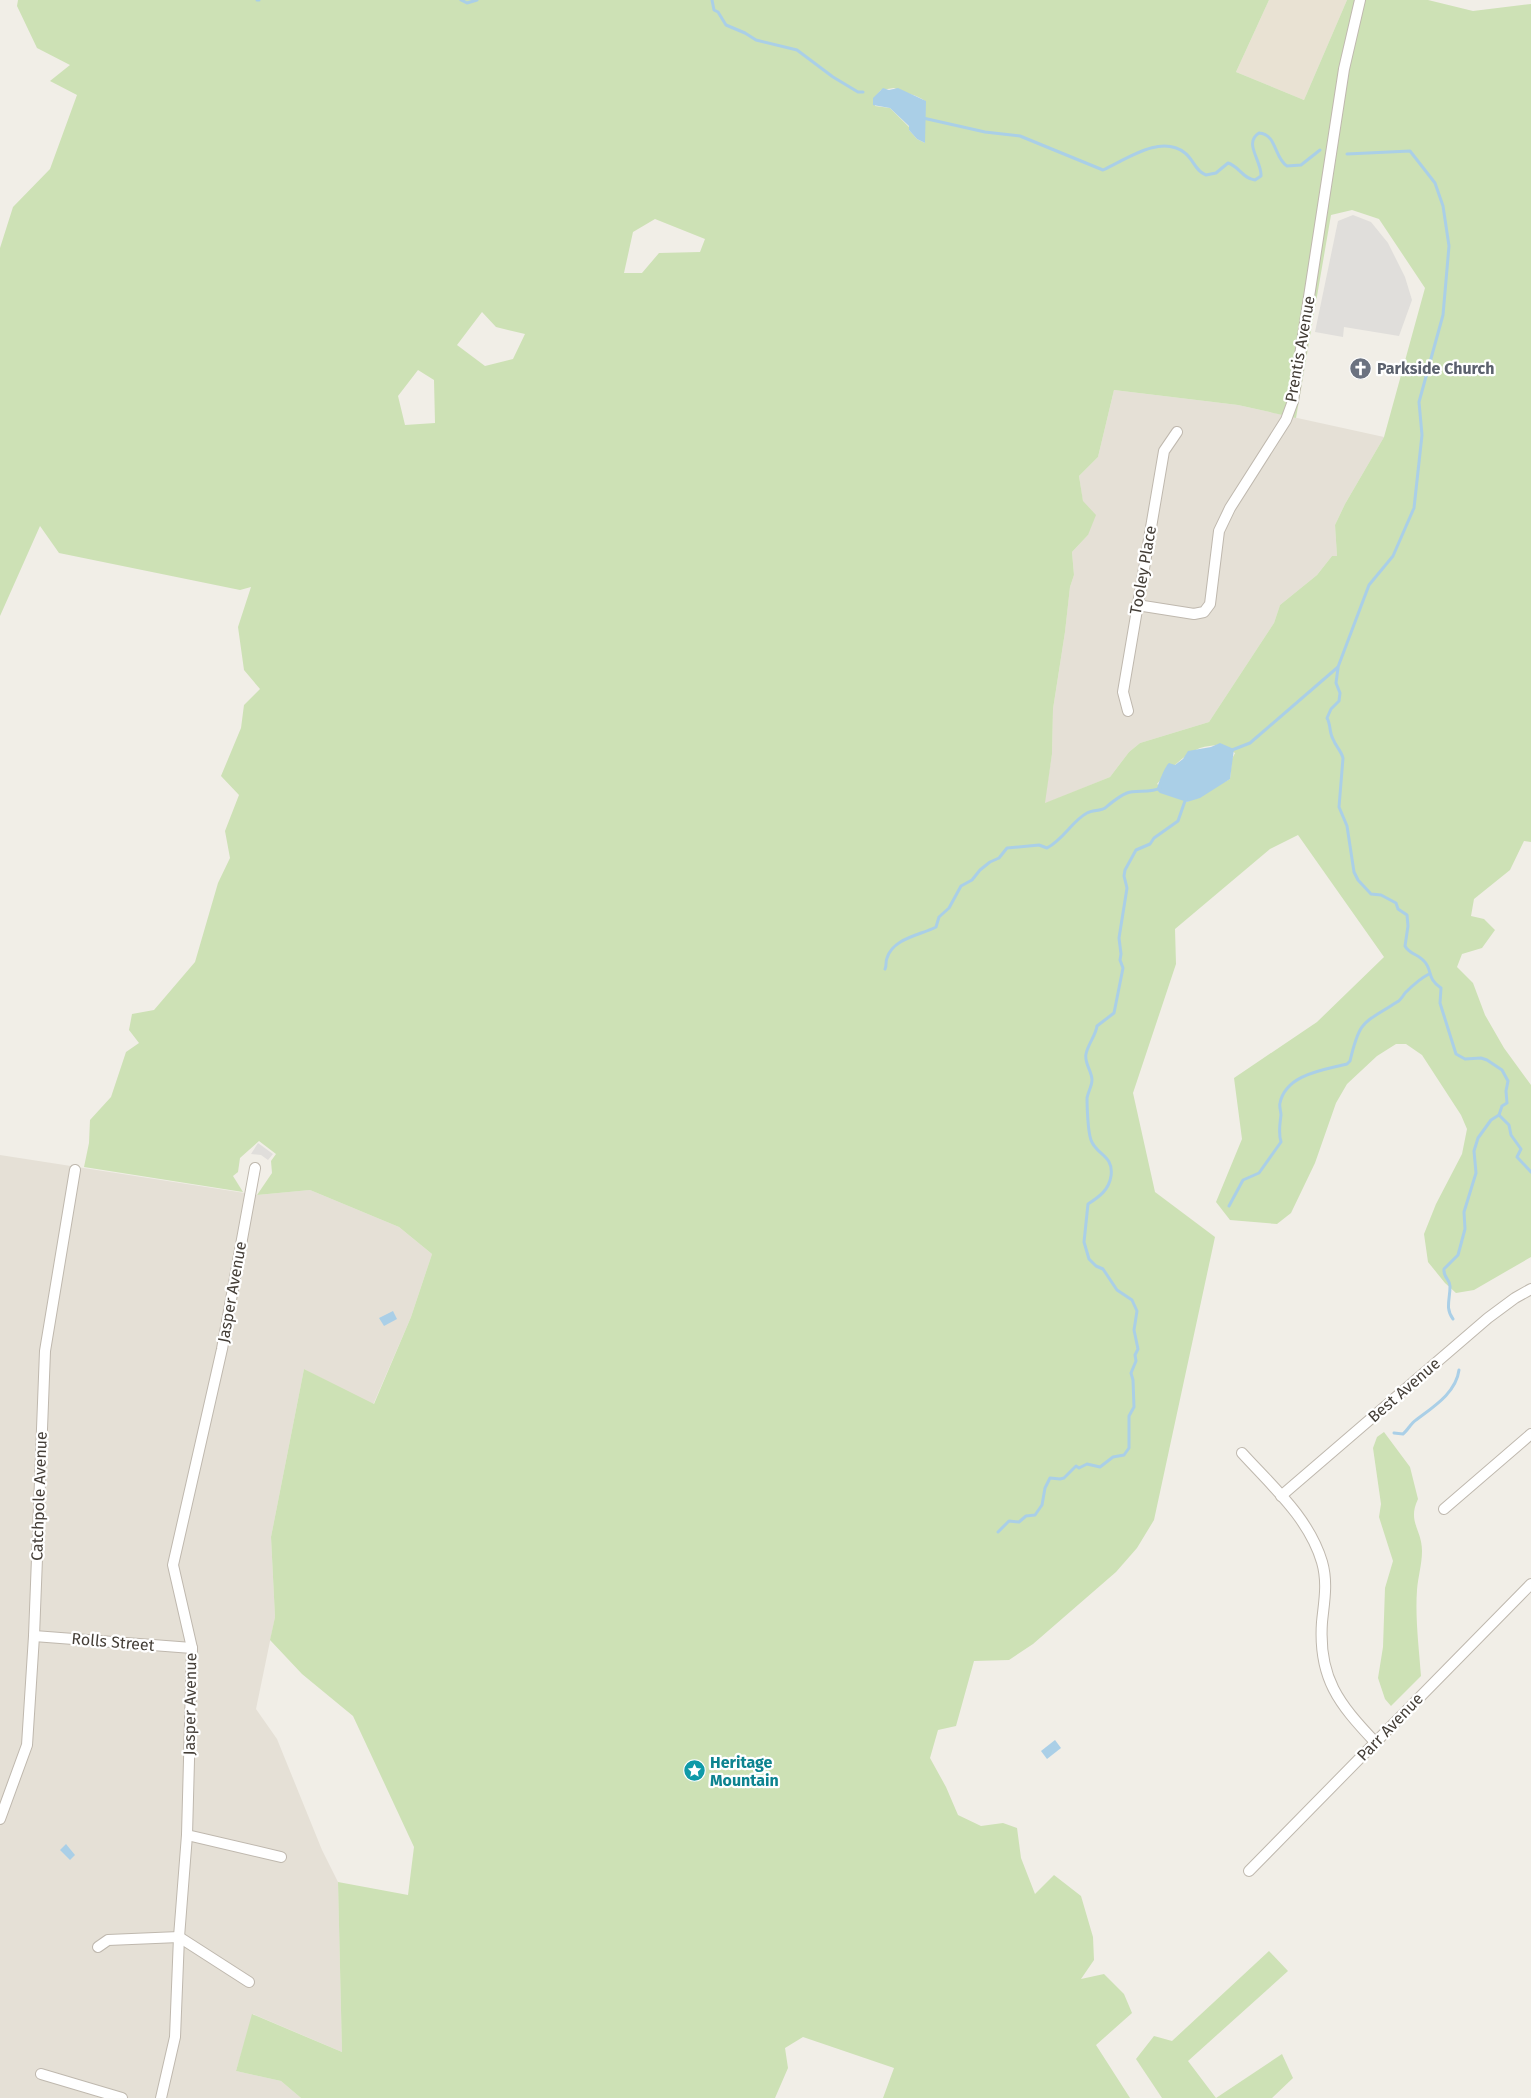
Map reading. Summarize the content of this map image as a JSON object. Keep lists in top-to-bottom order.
{
  "streets": {
    "street": [
      "Prentis Avenue",
      "Tooley Place",
      "Jasper Avenue",
      "Best Avenue",
      "Catchpole Avenue",
      "Rolls Street",
      "Parr Avenue"
    ]
  },
  "crossings": [
    ["Prentis Avenue", "Tooley Place"],
    ["Jasper Avenue", "Rolls Street"],
    ["Catchpole Avenue", "Rolls Street"]
  ],
  "places": {
    "church": ["Parkside Church"],
    "place": ["Heritage Mountain"]
  }
}
